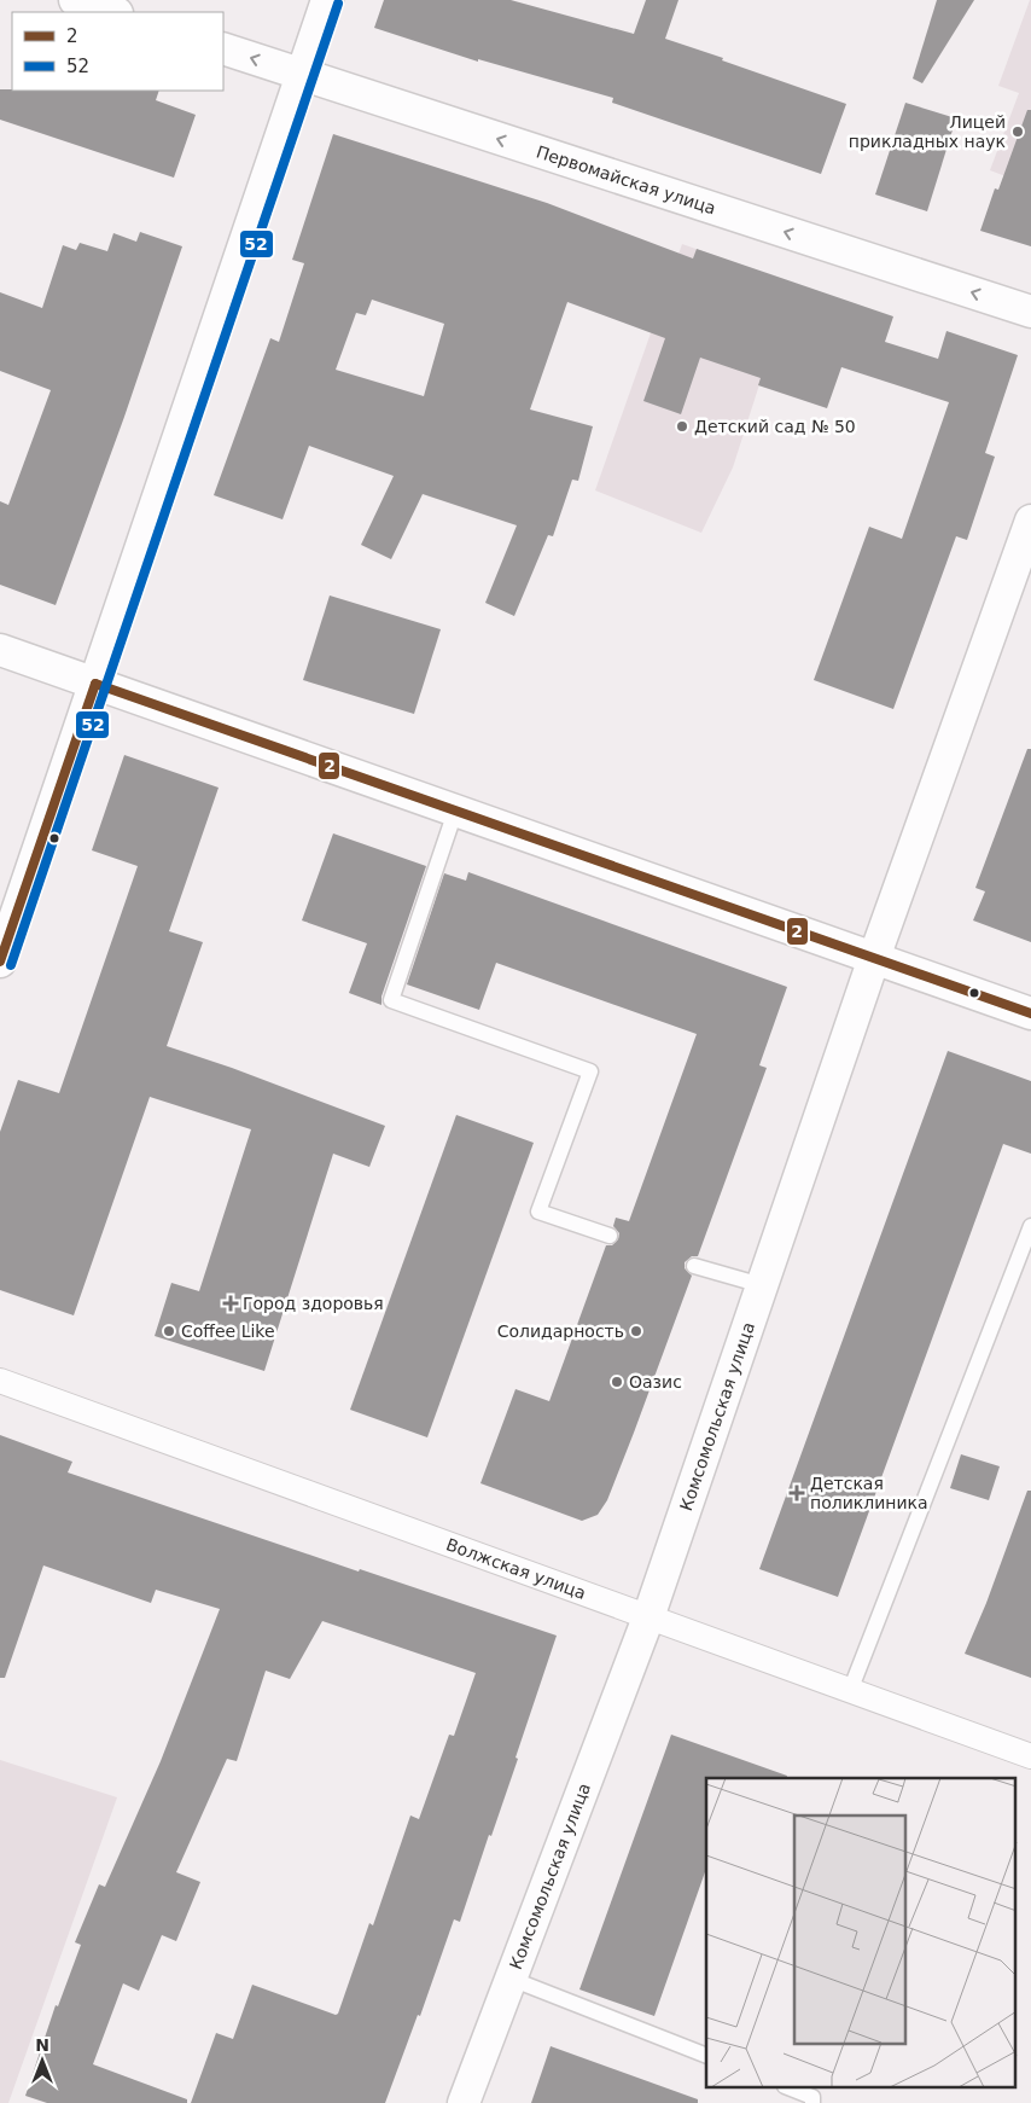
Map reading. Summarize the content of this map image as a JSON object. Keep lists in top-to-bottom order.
{
  "streets": {
    "street": ["Первомайская улица", "Комсомольская улица", "Волжская улица"]
  },
  "crossings": [
    ["Комсомольская улица", "Волжская улица"]
  ],
  "one_way": ["Первомайская улица"],
  "places": {
    "other": [
      "Лицей прикладных наук",
      "Детский сад № 50",
      "Coffee Like",
      "Солидарность",
      "Оазис"
    ],
    "health": ["Город здоровья", "Детская поликлиника"]
  },
  "lines": ["transit line 52", "transit line 2"],
  "legend": ["2", "52"],
  "north": "top"
}
